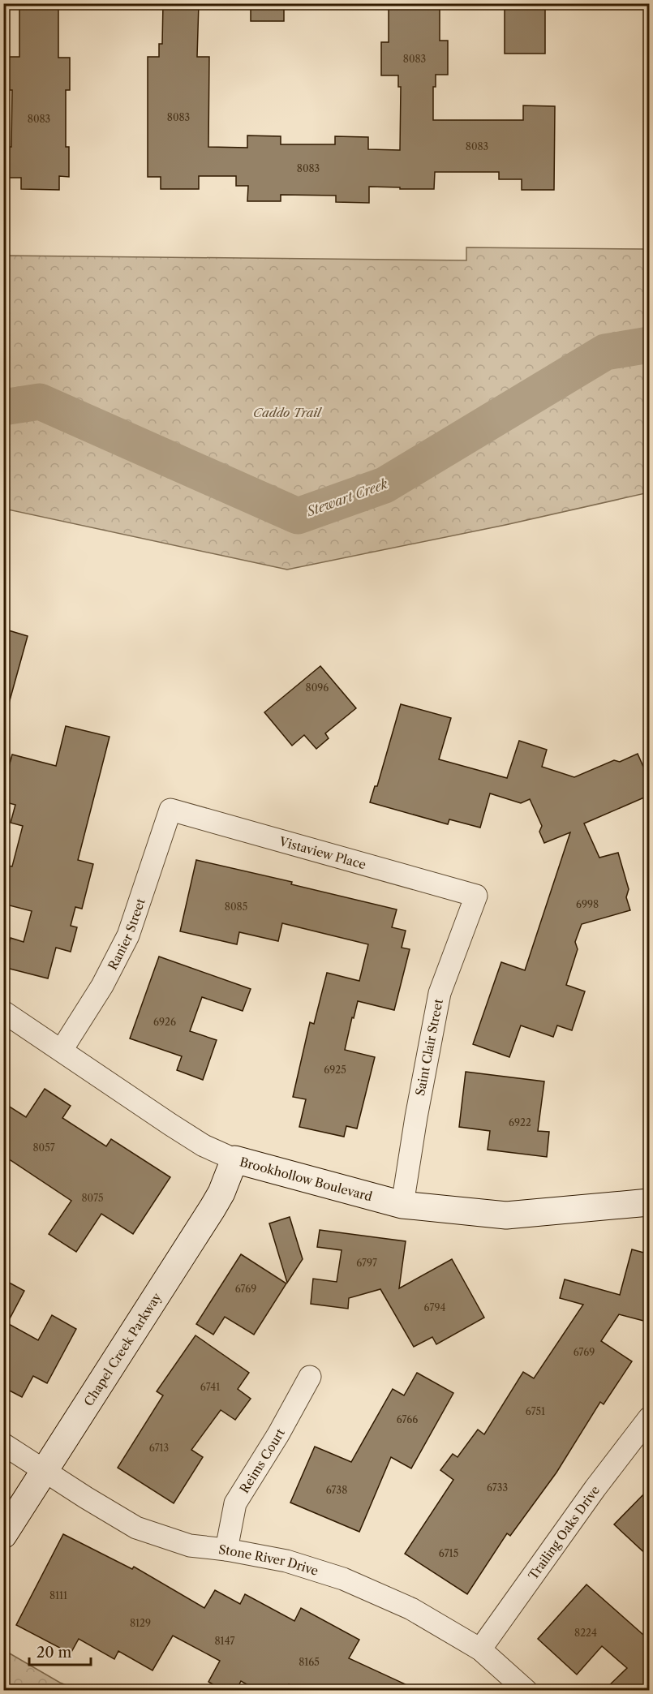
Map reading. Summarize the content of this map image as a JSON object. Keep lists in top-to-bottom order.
{
  "streets": {
    "street": [
      "Vistaview Place",
      "Ranier Street",
      "Saint Clair Street",
      "Brookhollow Boulevard",
      "Chapel Creek Parkway",
      "Reims Court",
      "Trailing Oaks Drive",
      "Stone River Drive"
    ]
  },
  "crossings": [
    ["Vistaview Place", "Ranier Street"],
    ["Vistaview Place", "Saint Clair Street"],
    ["Ranier Street", "Brookhollow Boulevard"],
    ["Saint Clair Street", "Brookhollow Boulevard"],
    ["Brookhollow Boulevard", "Chapel Creek Parkway"],
    ["Chapel Creek Parkway", "Stone River Drive"],
    ["Reims Court", "Stone River Drive"],
    ["Trailing Oaks Drive", "Stone River Drive"]
  ],
  "water": ["Stewart Creek"],
  "parks": ["Caddo Trail"],
  "house_numbers": [
    "8083",
    "8083",
    "8083",
    "8083",
    "8083",
    "8096",
    "6998",
    "8085",
    "6926",
    "6925",
    "6922",
    "8057",
    "8075",
    "6797",
    "6769",
    "6794",
    "6769",
    "6741",
    "6751",
    "6766",
    "6713",
    "6733",
    "6738",
    "6715",
    "8111",
    "8129",
    "8224",
    "8147",
    "8165"
  ],
  "scale_bar": "20 m"
}
